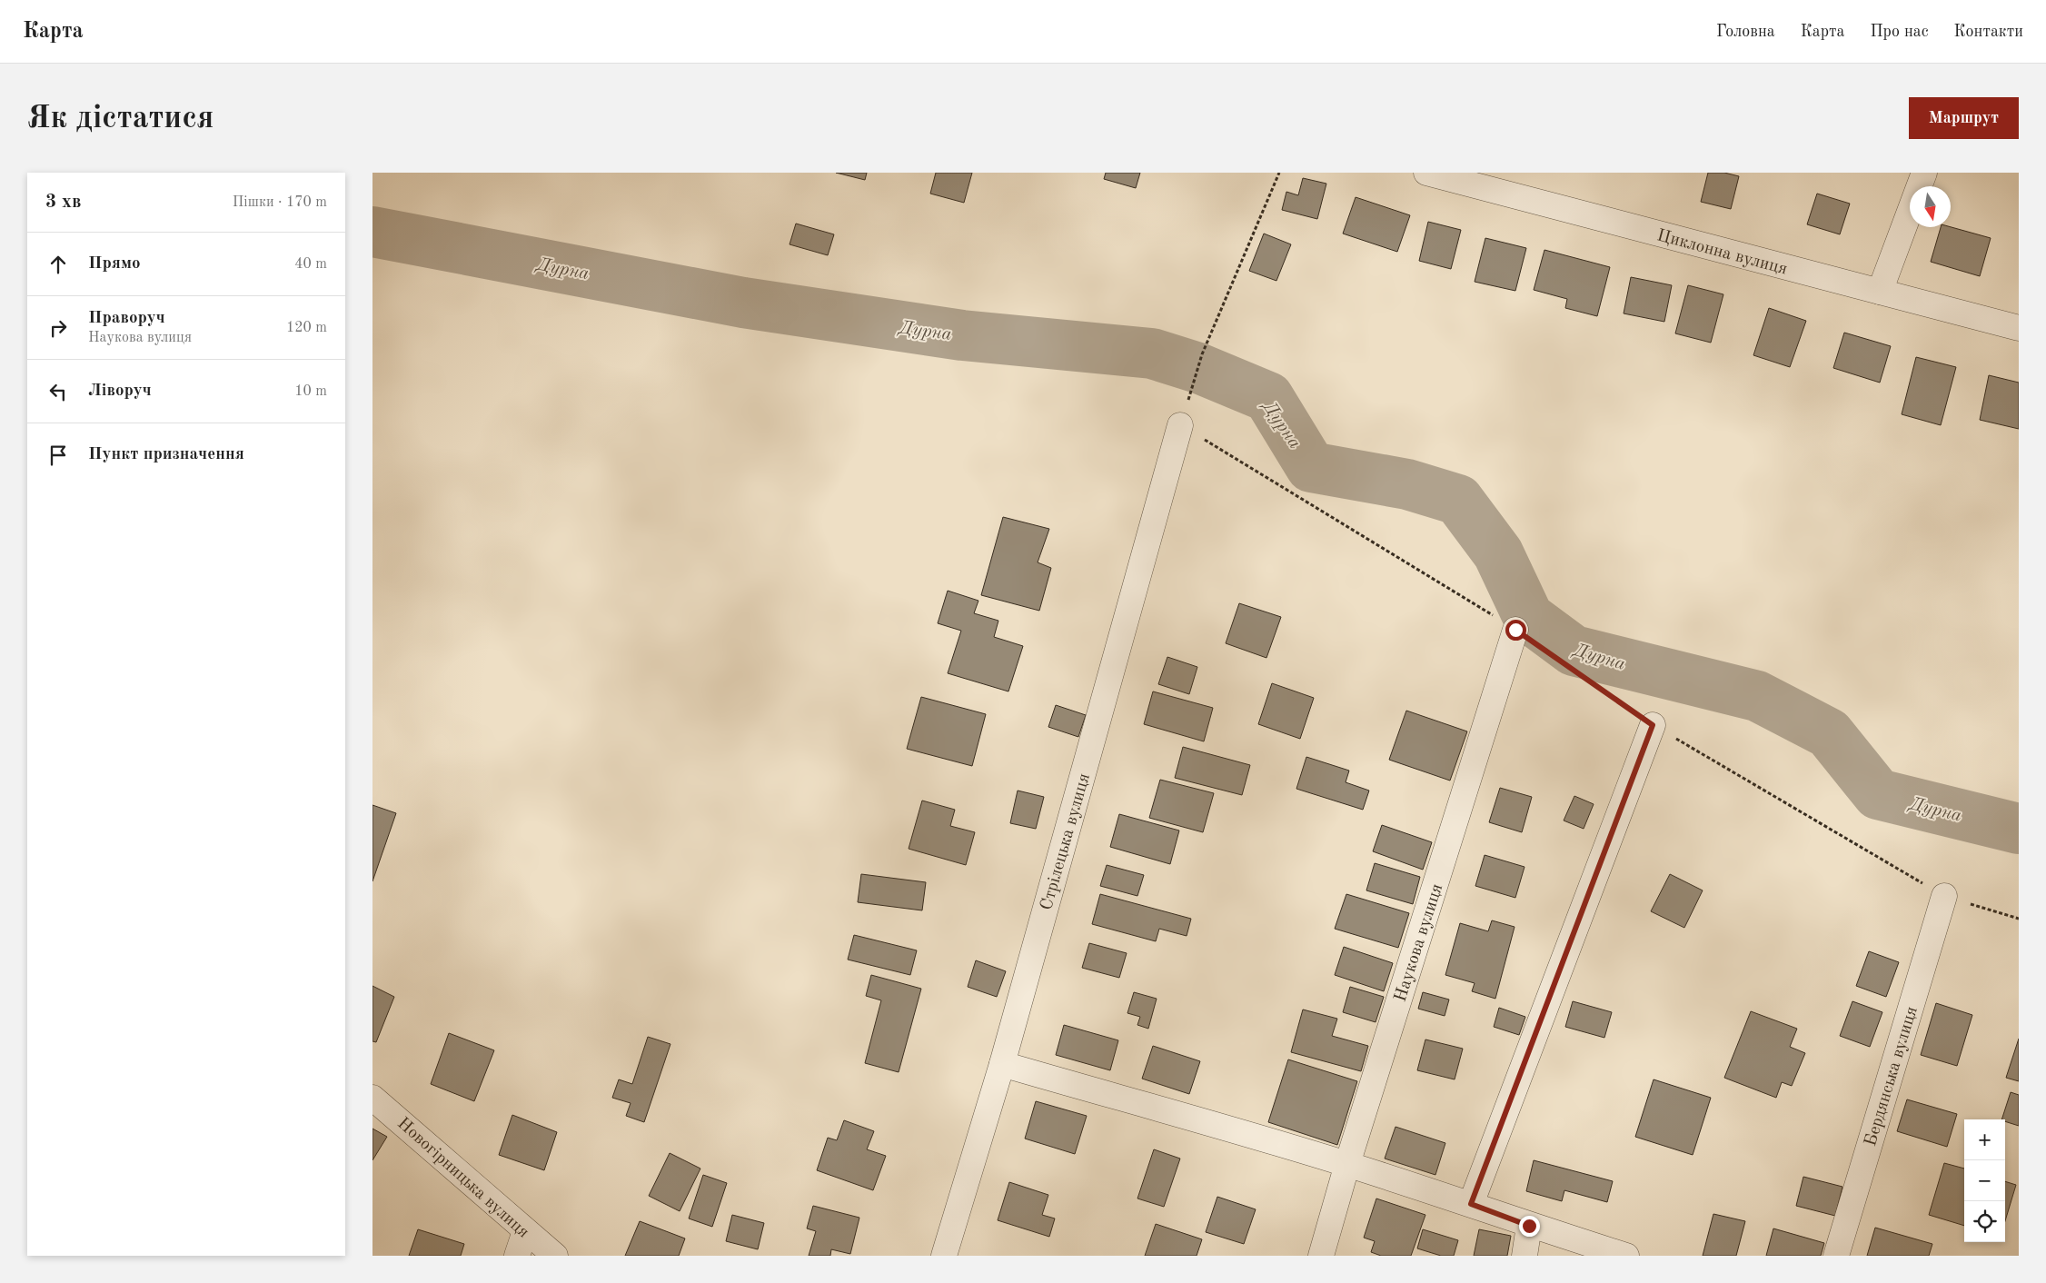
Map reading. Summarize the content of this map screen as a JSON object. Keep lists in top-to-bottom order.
{
  "streets": {
    "street": [
      "Циклонна вулиця",
      "Стрілецька вулиця",
      "Наукова вулиця",
      "Бердянська вулиця",
      "Новогірницька вулиця"
    ]
  },
  "water": ["Дурна"],
  "north": "bottom",
  "page": {
    "header": "Карта",
    "nav": [
      "Головна",
      "Карта",
      "Про нас",
      "Контакти"
    ],
    "buttons": "Маршрут",
    "title": "Як дістатися",
    "heading": ["3 хв", "Пішки · 170 m"],
    "list": [
      ["Прямо", "40 m"],
      ["Праворуч", "Наукова вулиця", "120 m"],
      ["Ліворуч", "10 m"],
      "Пункт призначення"
    ],
    "map_buttons": ["+", "−"]
  }
}
